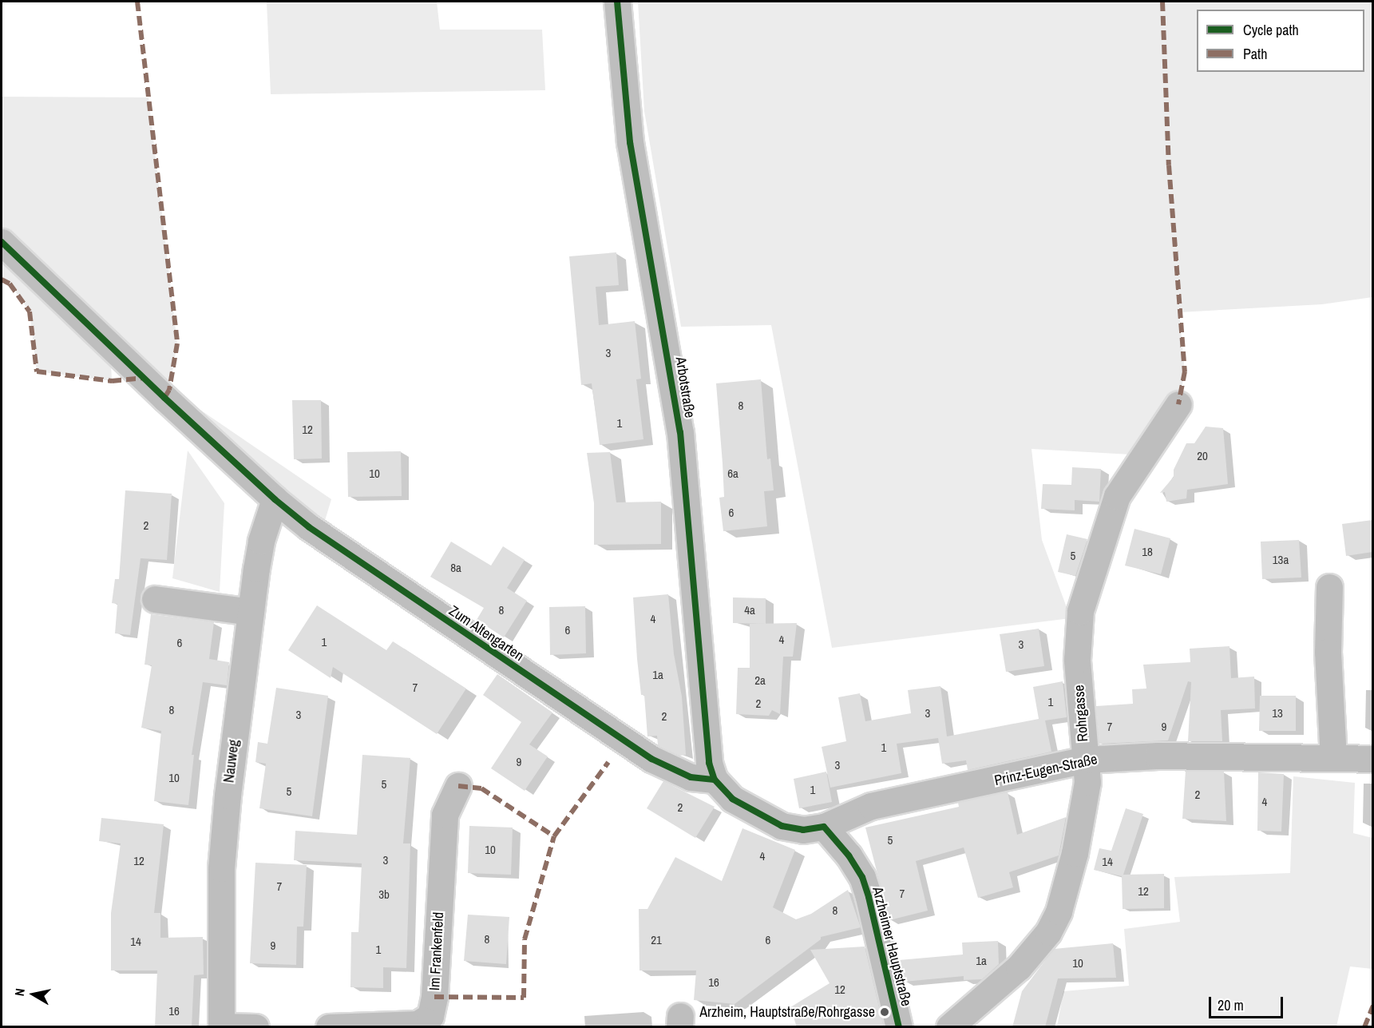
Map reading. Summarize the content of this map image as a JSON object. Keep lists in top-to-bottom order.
{
  "streets": {
    "street": [
      "Arbotstraße",
      "Zum Altengarten",
      "Rohrgasse",
      "Nauweg",
      "Prinz-Eugen-Straße",
      "Arzheimer Hauptstraße",
      "Im Frankenfeld"
    ]
  },
  "crossings": [
    ["Arbotstraße", "Zum Altengarten"],
    ["Zum Altengarten", "Nauweg"],
    ["Rohrgasse", "Prinz-Eugen-Straße"],
    ["Prinz-Eugen-Straße", "Arzheimer Hauptstraße"]
  ],
  "places": ["Arzheim, Hauptstraße/Rohrgasse"],
  "house_numbers": [
    "3",
    "8",
    "1",
    "12",
    "20",
    "10",
    "6a",
    "6",
    "2",
    "18",
    "5",
    "13a",
    "8a",
    "8",
    "4a",
    "4",
    "6",
    "4",
    "1",
    "6",
    "3",
    "1a",
    "2a",
    "7",
    "1",
    "2",
    "8",
    "3",
    "13",
    "3",
    "2",
    "7",
    "9",
    "1",
    "9",
    "3",
    "10",
    "5",
    "1",
    "5",
    "2",
    "4",
    "2",
    "5",
    "10",
    "4",
    "3",
    "12",
    "14",
    "7",
    "12",
    "7",
    "3b",
    "8",
    "8",
    "21",
    "6",
    "14",
    "9",
    "1",
    "1a",
    "10",
    "16",
    "12",
    "16"
  ],
  "legend": ["Cycle path", "Path"],
  "scale_bar": "20 m",
  "north": "left"
}
